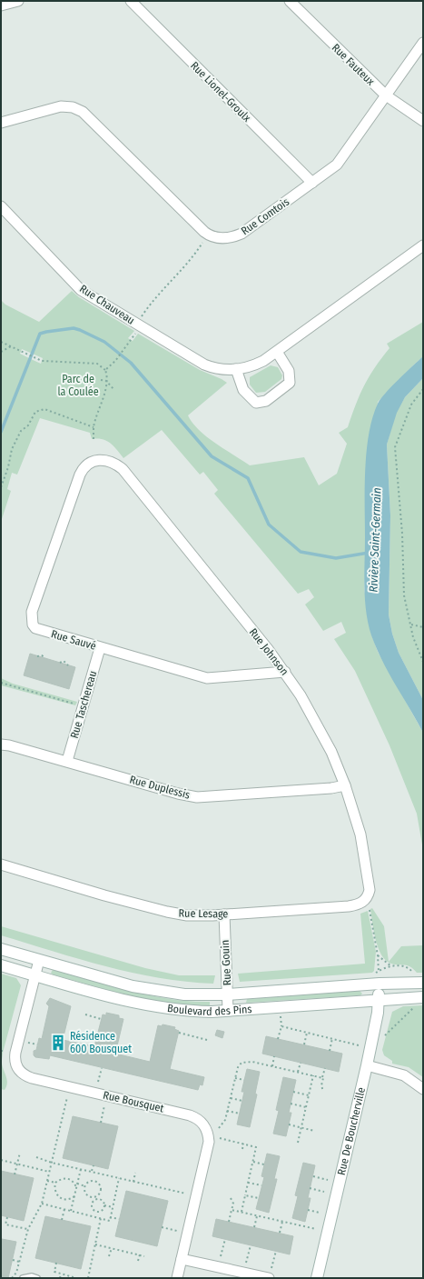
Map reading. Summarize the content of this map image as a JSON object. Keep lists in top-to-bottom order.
{
  "streets": {
    "street": [
      "Rue Fauteux",
      "Rue Lionel-Groulx",
      "Rue Comtois",
      "Rue Chauveau",
      "Rue Sauvé",
      "Rue Johnson",
      "Rue Taschereau",
      "Rue Duplessis",
      "Rue Lesage",
      "Rue Gouin",
      "Boulevard des Pins",
      "Rue Bousquet",
      "Rue De Boucherville"
    ]
  },
  "crossings": [
    ["Rue Fauteux", "Rue Comtois"],
    ["Rue Lionel-Groulx", "Rue Comtois"],
    ["Rue Sauvé", "Rue Johnson"],
    ["Rue Sauvé", "Rue Taschereau"],
    ["Rue Johnson", "Rue Duplessis"],
    ["Rue Johnson", "Rue Lesage"],
    ["Rue Taschereau", "Rue Duplessis"],
    ["Rue Lesage", "Rue Gouin"],
    ["Rue Gouin", "Boulevard des Pins"],
    ["Boulevard des Pins", "Rue Bousquet"],
    ["Boulevard des Pins", "Rue De Boucherville"]
  ],
  "water": ["Rivière Saint-Germain"],
  "parks": ["Parc de la Coulée"],
  "places": {
    "building": ["Résidence 600 Bousquet"]
  }
}
